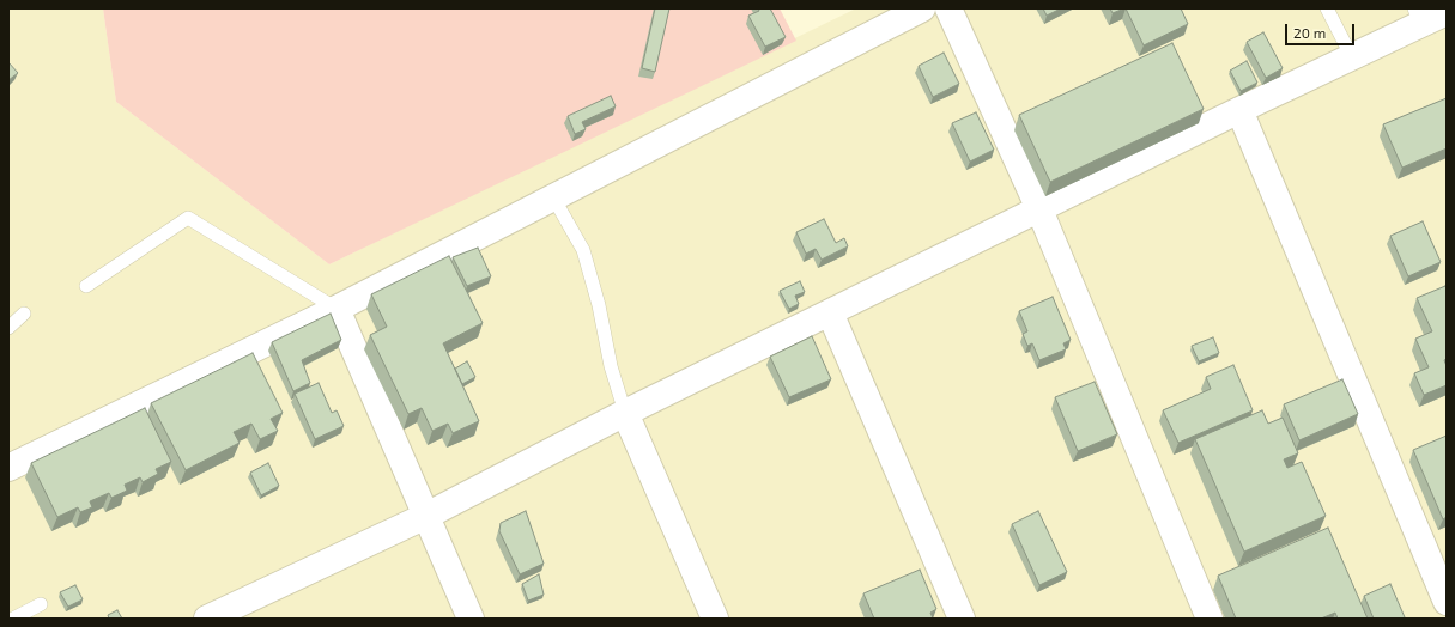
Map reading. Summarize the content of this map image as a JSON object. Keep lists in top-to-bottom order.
{
  "scale_bar": "20 m"
}
